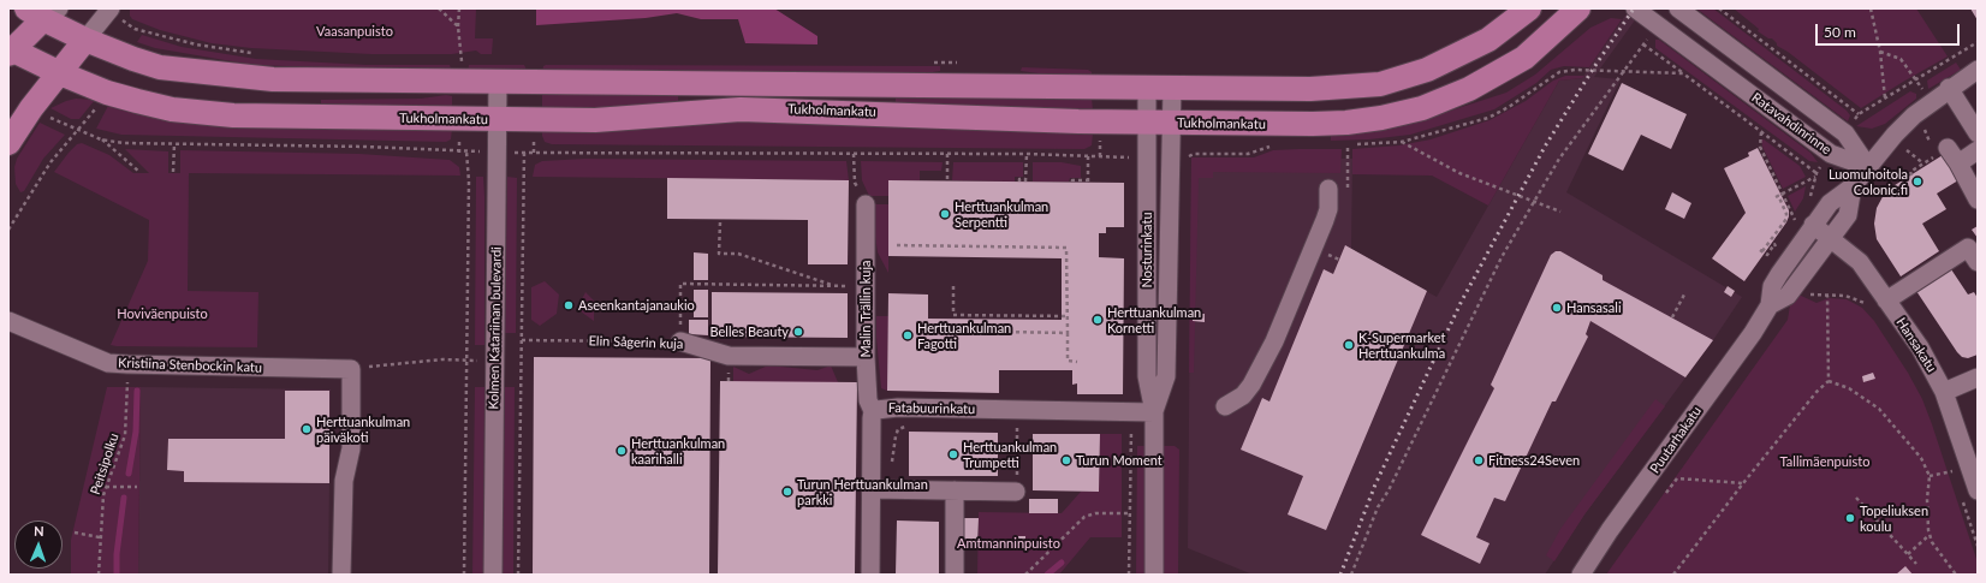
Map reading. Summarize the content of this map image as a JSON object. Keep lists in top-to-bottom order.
{
  "streets": {
    "main road": ["Tukholmankatu"],
    "street": [
      "Ratavahdinrinne",
      "Nosturinkatu",
      "Malin Trällin kuja",
      "Kolmen Katariinan bulevardi",
      "Elin Sågerin kuja",
      "Hansakatu",
      "Kristiina Stenbockin katu",
      "Fatabuurinkatu",
      "Puutarhakatu"
    ],
    "path": ["Peitsipolku"]
  },
  "crossings": [
    ["Tukholmankatu", "Nosturinkatu"],
    ["Tukholmankatu", "Kolmen Katariinan bulevardi"],
    ["Ratavahdinrinne", "Puutarhakatu"],
    ["Nosturinkatu", "Fatabuurinkatu"],
    ["Malin Trällin kuja", "Elin Sågerin kuja"],
    ["Malin Trällin kuja", "Fatabuurinkatu"],
    ["Hansakatu", "Puutarhakatu"]
  ],
  "parks": [
    "Vaasanpuisto",
    "Hoviväenpuisto",
    "Tallimäenpuisto",
    "Amtmanninpuisto"
  ],
  "places": [
    "Luomuhoitola Colonic.fi",
    "Herttuankulman Serpentti",
    "Aseenkantajanaukio",
    "Hansasali",
    "Herttuankulman Kornetti",
    "Belles Beauty",
    "Herttuankulman Fagotti",
    "K-Supermarket Herttuankulma",
    "Herttuankulman päiväkoti",
    "Herttuankulman kaarihalli",
    "Herttuankulman Trumpetti",
    "Turun Moment",
    "Fitness24Seven",
    "Turun Herttuankulman parkki",
    "Topeliuksen koulu"
  ],
  "scale_bar": "50 m",
  "north": "top"
}
